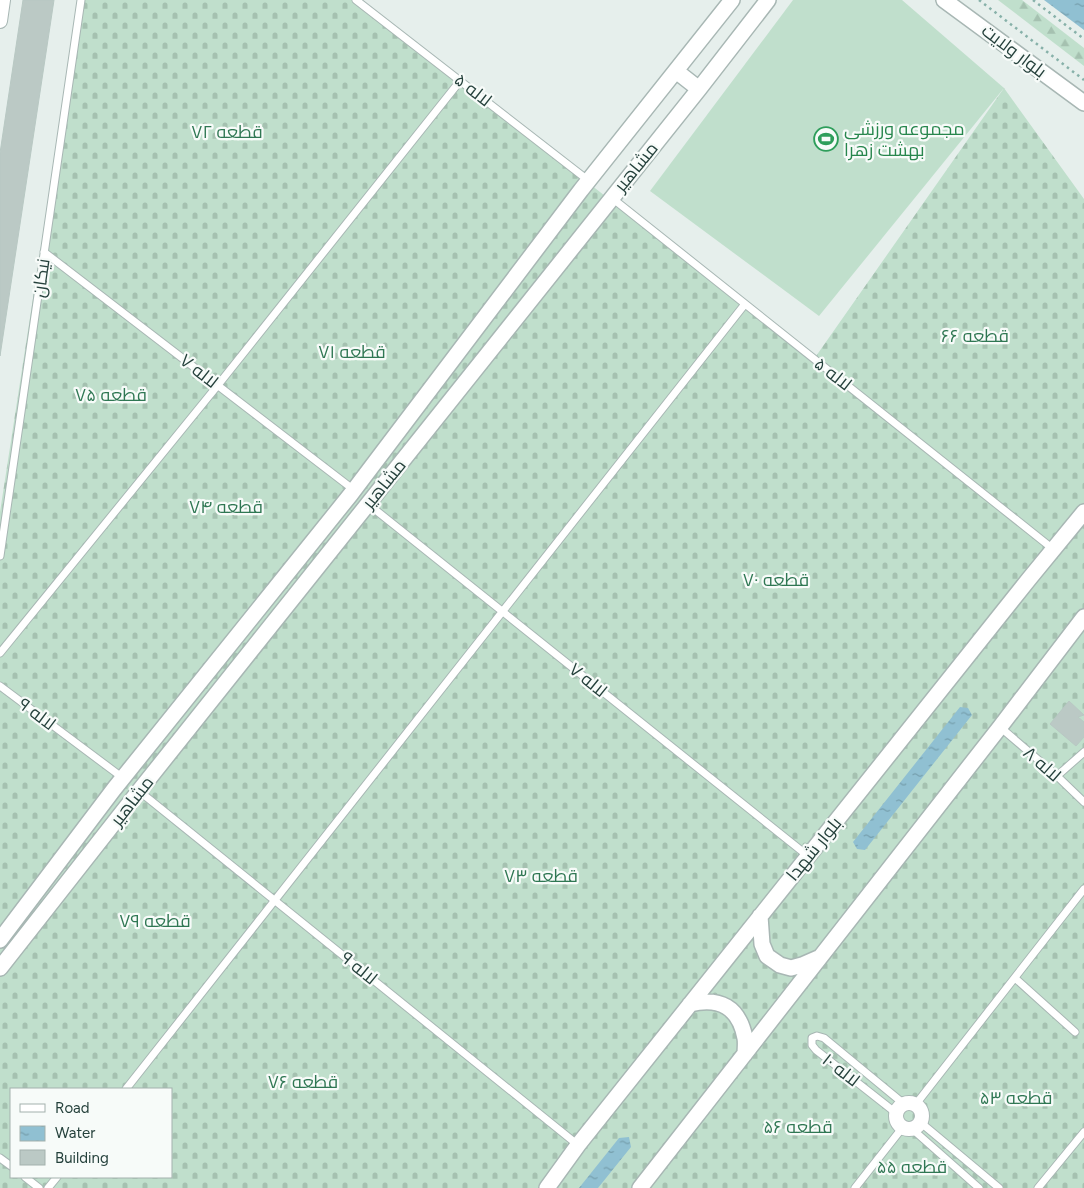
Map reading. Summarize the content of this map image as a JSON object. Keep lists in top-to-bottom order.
{
  "streets": {
    "street": ["بلوار ولایت", "مشاهیر", "بلوار شهدا"],
    "lane": [
      "لاله ۵",
      "نیکان",
      "لاله ۷",
      "لاله ۹",
      "لاله ۸",
      "لاله ۱۰"
    ]
  },
  "crossings": [
    ["لاله ۵", "مشاهیر"],
    ["لاله ۵", "بلوار شهدا"],
    ["مشاهیر", "لاله ۷"],
    ["مشاهیر", "لاله ۹"],
    ["نیکان", "لاله ۷"],
    ["لاله ۷", "بلوار شهدا"],
    ["لاله ۹", "بلوار شهدا"]
  ],
  "parks": [
    "قطعه ۷۲",
    "قطعه ۶۶",
    "قطعه ۷۱",
    "قطعه ۷۵",
    "قطعه ۷۴",
    "قطعه ۷۰",
    "قطعه ۷۳",
    "قطعه ۷۹",
    "قطعه ۷۶",
    "قطعه ۵۳",
    "قطعه ۵۶",
    "قطعه ۵۵"
  ],
  "places": {
    "sports": ["مجموعه ورزشی بهشت زهرا"]
  },
  "legend": ["Road", "Water", "Building"]
}
